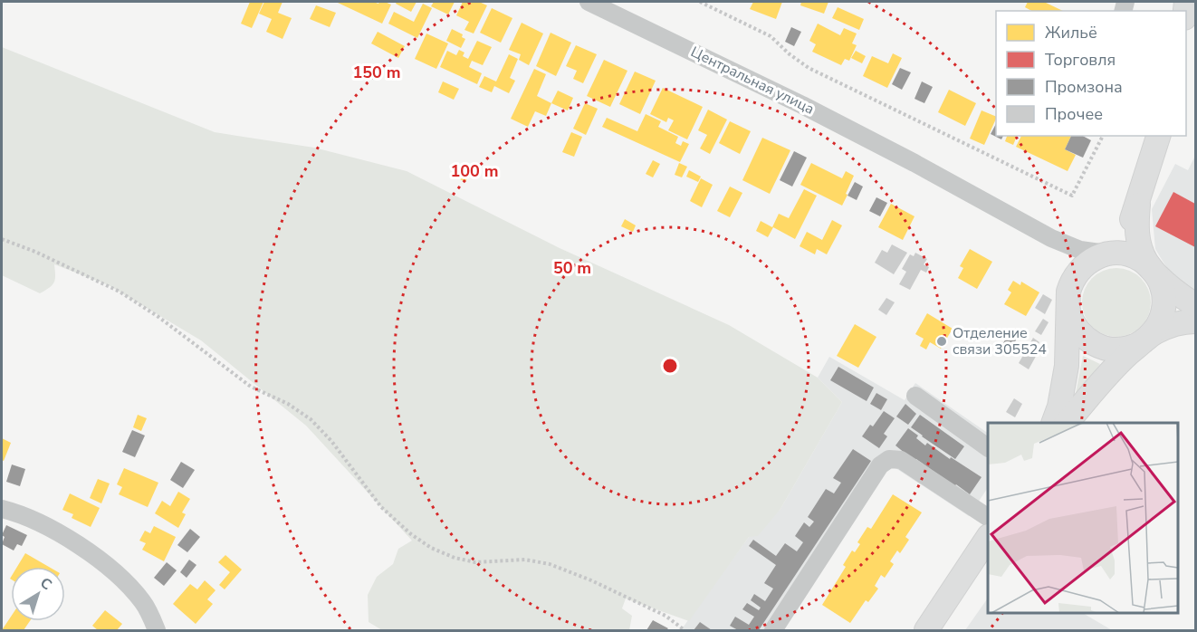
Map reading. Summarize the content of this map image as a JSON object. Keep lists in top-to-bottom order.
{
  "streets": {
    "street": ["Центральная улица"]
  },
  "places": ["Отделение связи 305524"],
  "legend": [
    "Жильё",
    "Торговля",
    "Промзона",
    "Прочее"
  ],
  "north": "top right",
  "rings": ["150 m", "100 m", "50 m"]
}
